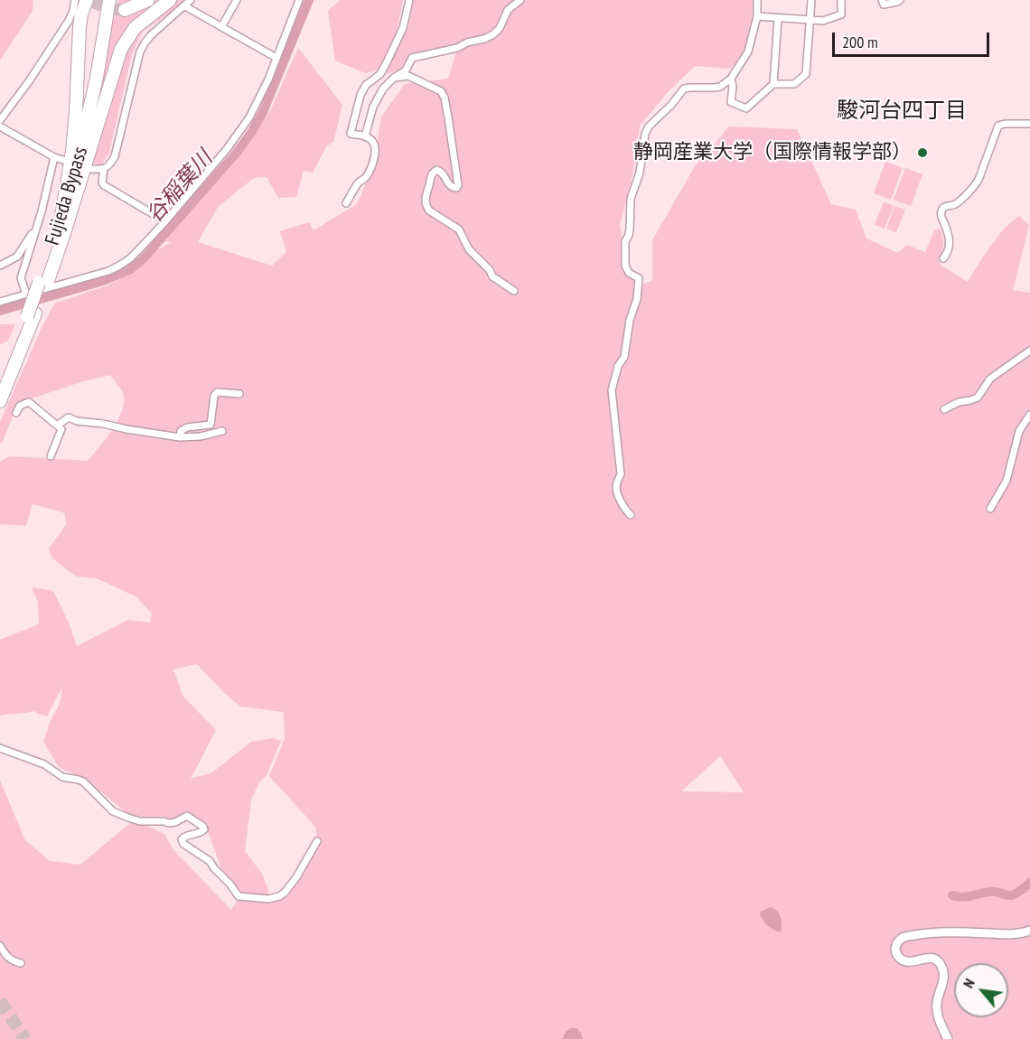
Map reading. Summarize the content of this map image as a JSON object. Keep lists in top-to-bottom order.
{
  "streets": {
    "highway": ["Fujieda Bypass"]
  },
  "districts": ["駿河台四丁目"],
  "water": ["谷稲葉川"],
  "places": ["静岡産業大学（国際情報学部）"],
  "scale_bar": "200 m",
  "north": "top left"
}
